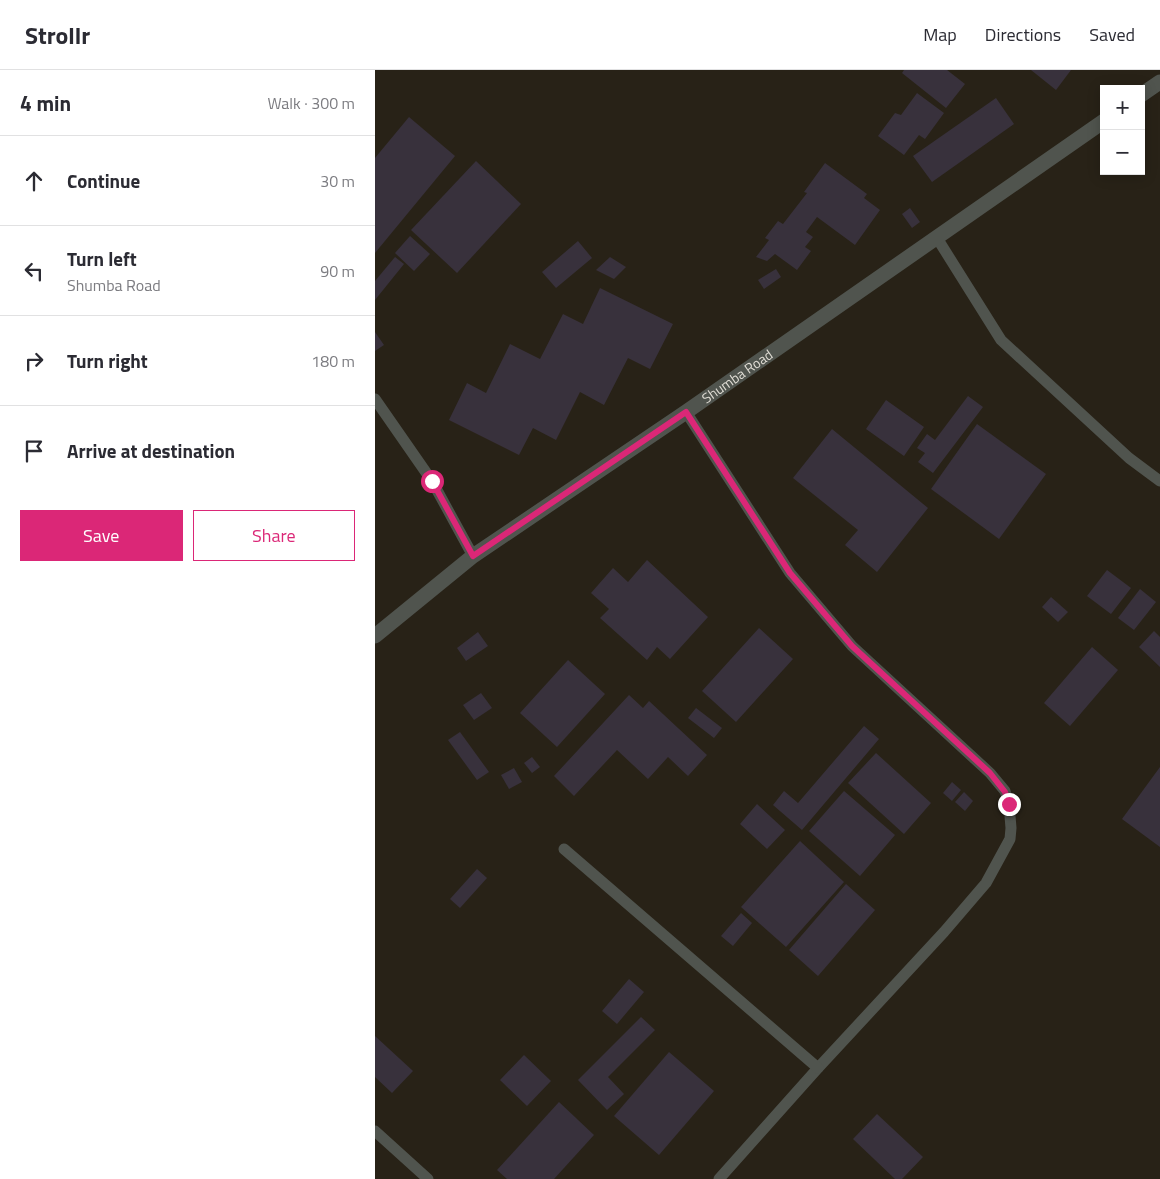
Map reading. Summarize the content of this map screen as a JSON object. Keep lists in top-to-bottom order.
{
  "streets": {
    "street": ["Shumba Road"]
  },
  "page": {
    "header": "Strollr",
    "nav": ["Map", "Directions", "Saved"],
    "heading": ["4 min", "Walk · 300 m"],
    "map_buttons": ["+", "−"],
    "list": [
      ["Continue", "30 m"],
      ["Turn left", "Shumba Road", "90 m"],
      ["Turn right", "180 m"],
      "Arrive at destination"
    ],
    "buttons": ["Save", "Share"]
  }
}
